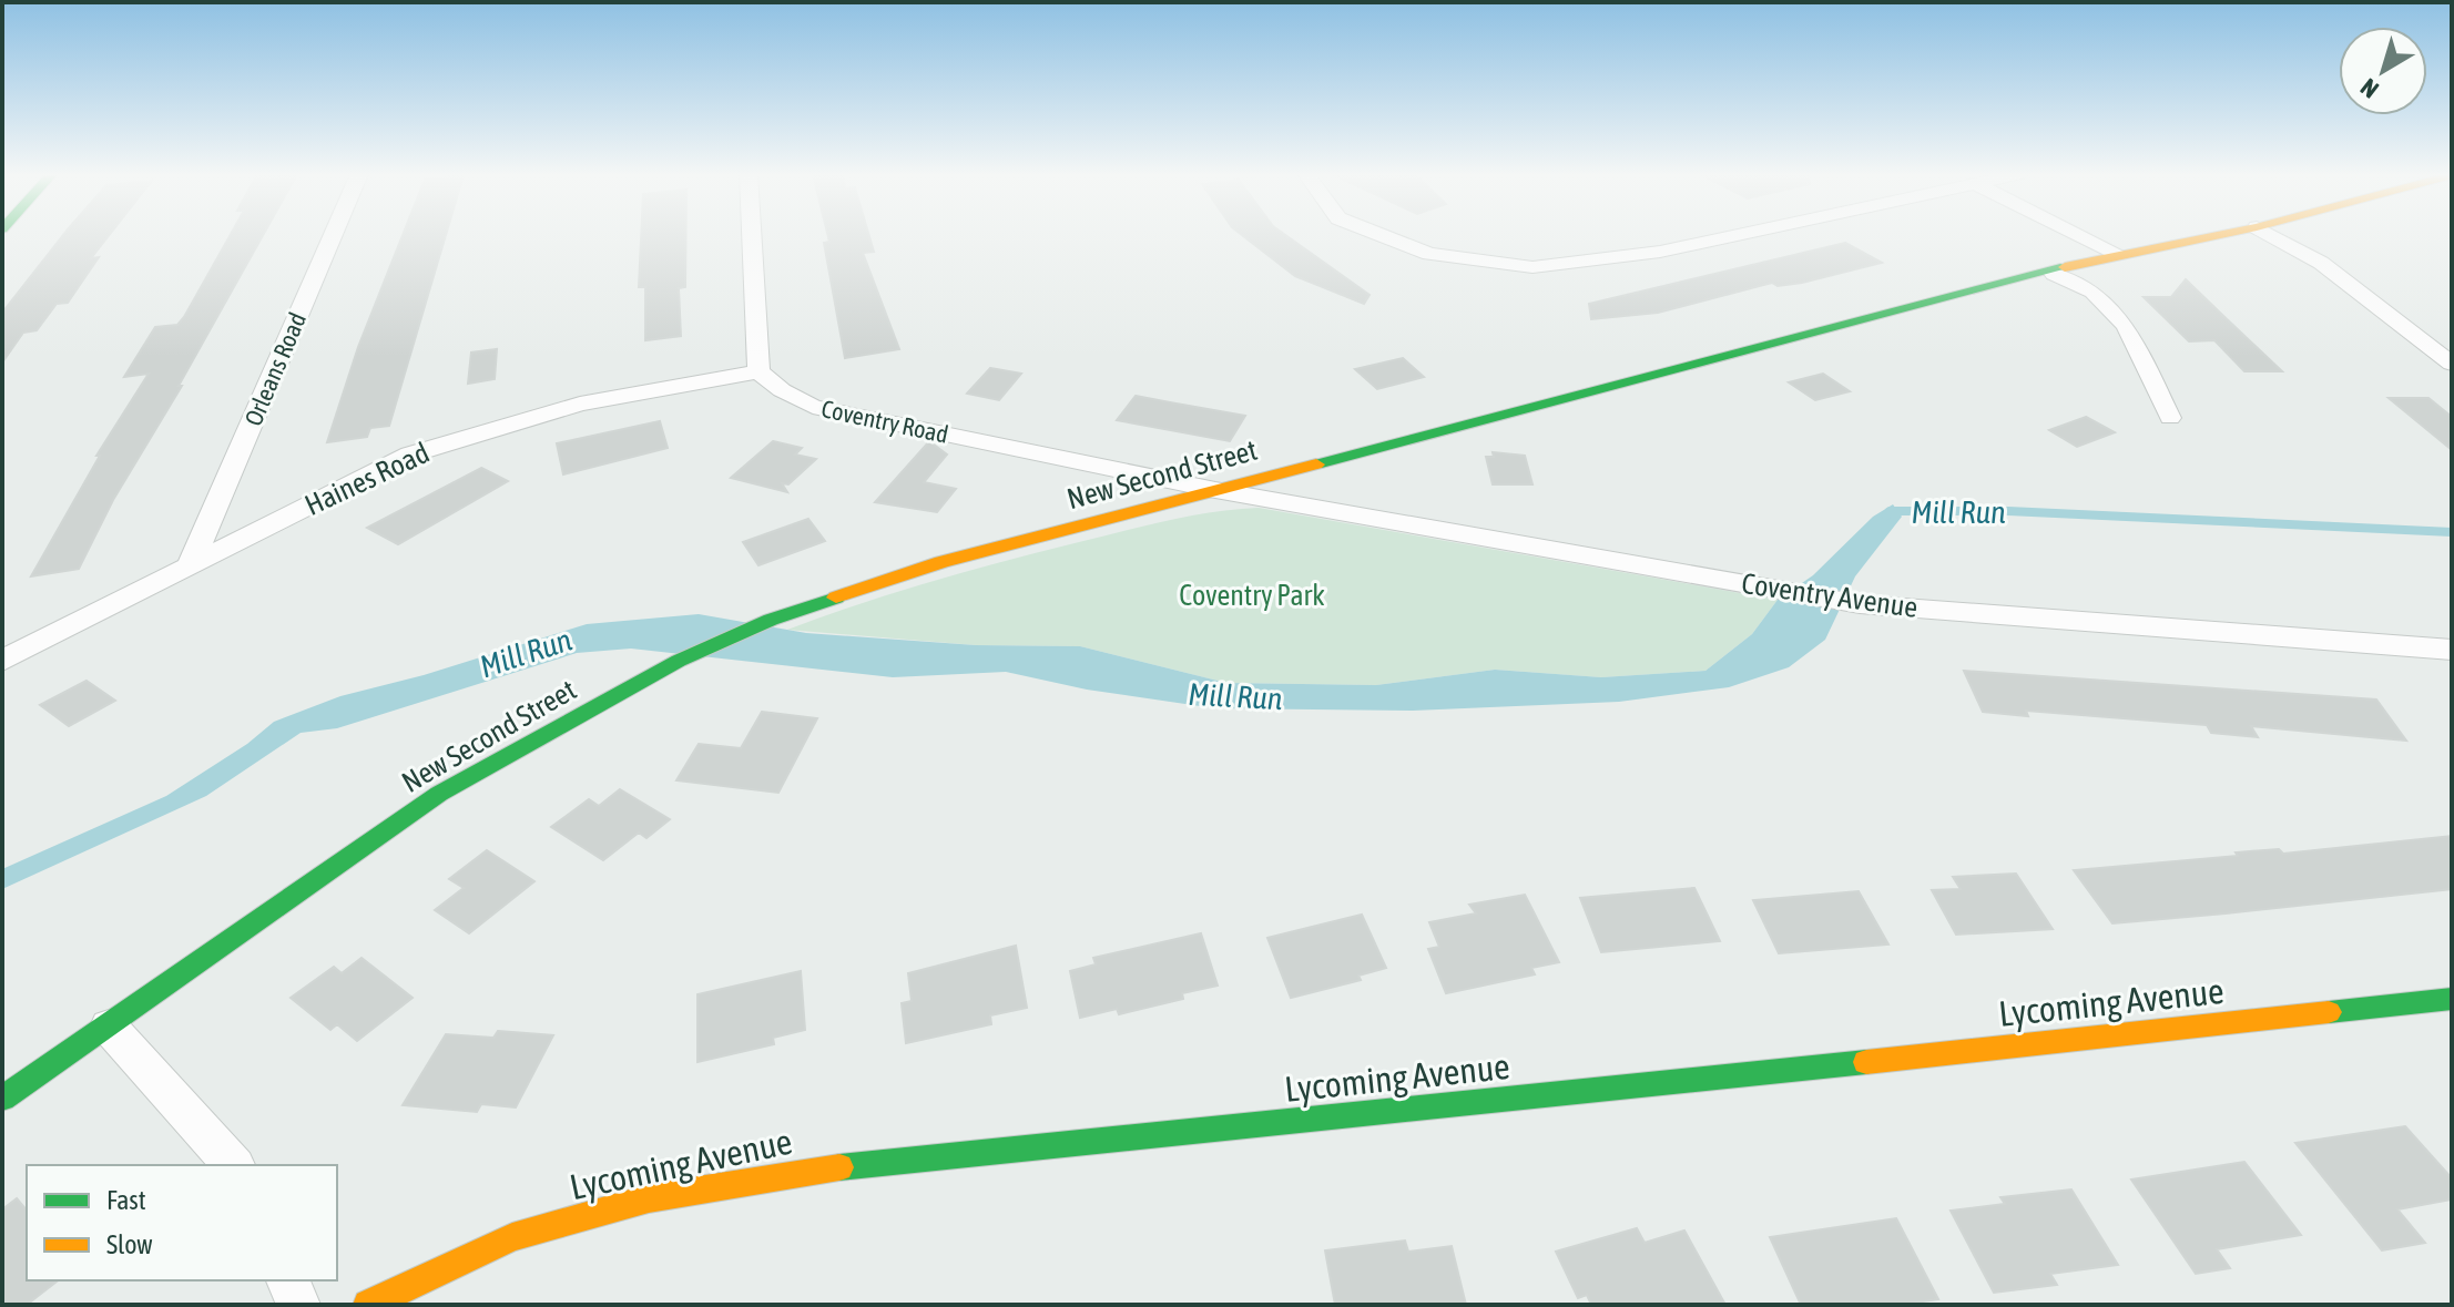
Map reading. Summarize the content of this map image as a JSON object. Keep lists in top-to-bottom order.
{
  "streets": {
    "street": [
      "Orleans Road",
      "Coventry Road",
      "New Second Street",
      "Haines Road",
      "Coventry Avenue",
      "Lycoming Avenue"
    ]
  },
  "crossings": [
    ["Orleans Road", "Haines Road"],
    ["Coventry Road", "New Second Street"],
    ["Coventry Road", "Haines Road"],
    ["Coventry Road", "Coventry Avenue"],
    ["New Second Street", "Coventry Avenue"]
  ],
  "water": ["Mill Run"],
  "parks": ["Coventry Park"],
  "legend": ["Fast", "Slow"],
  "north": "bottom left"
}
